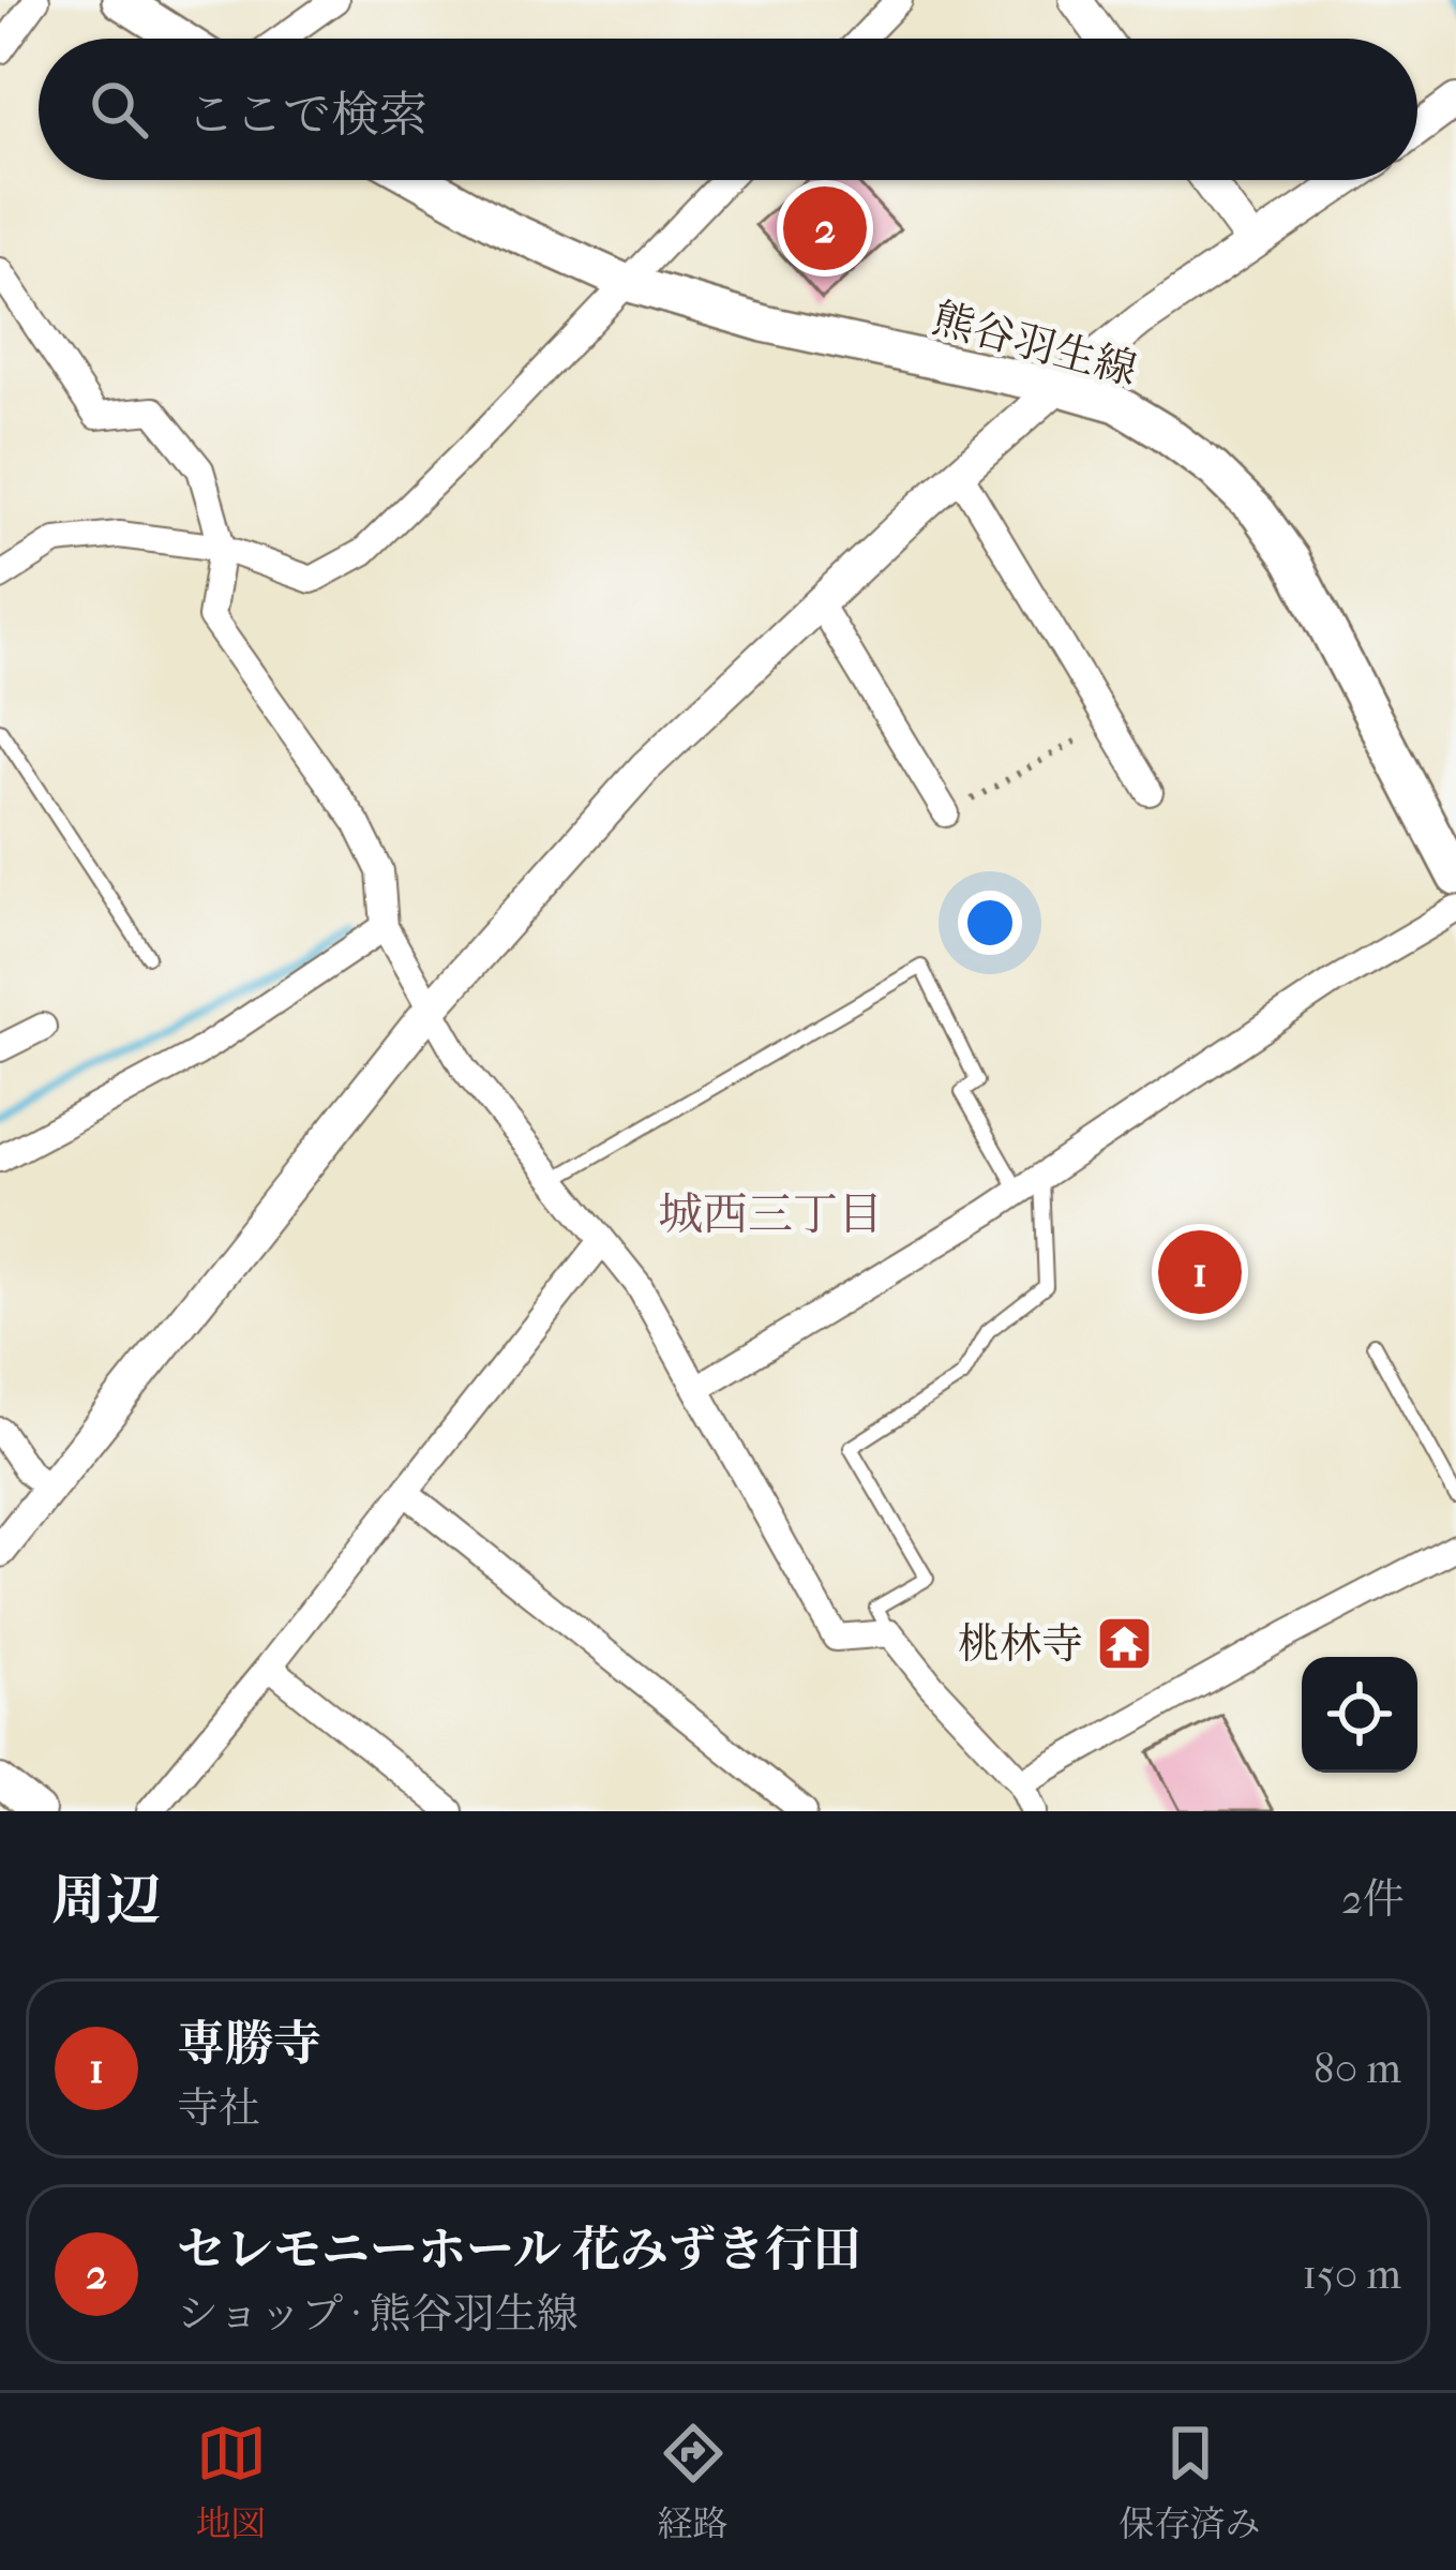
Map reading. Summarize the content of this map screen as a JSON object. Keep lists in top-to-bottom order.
{
  "streets": {
    "main road": ["熊谷羽生線"]
  },
  "districts": ["城西三丁目"],
  "places": {
    "temple": ["桃林寺"]
  },
  "page": {
    "search": "ここで検索",
    "pins": ["2", "1"],
    "heading": ["周辺", "2件"],
    "list": [
      {
        "mark": "1",
        "name": "専勝寺",
        "note": "寺社",
        "value": "80 m"
      },
      {
        "mark": "2",
        "name": "セレモニーホール 花みずき行田",
        "note": "ショップ · 熊谷羽生線",
        "value": "150 m"
      }
    ],
    "nav": ["地図", "経路", "保存済み"]
  }
}
